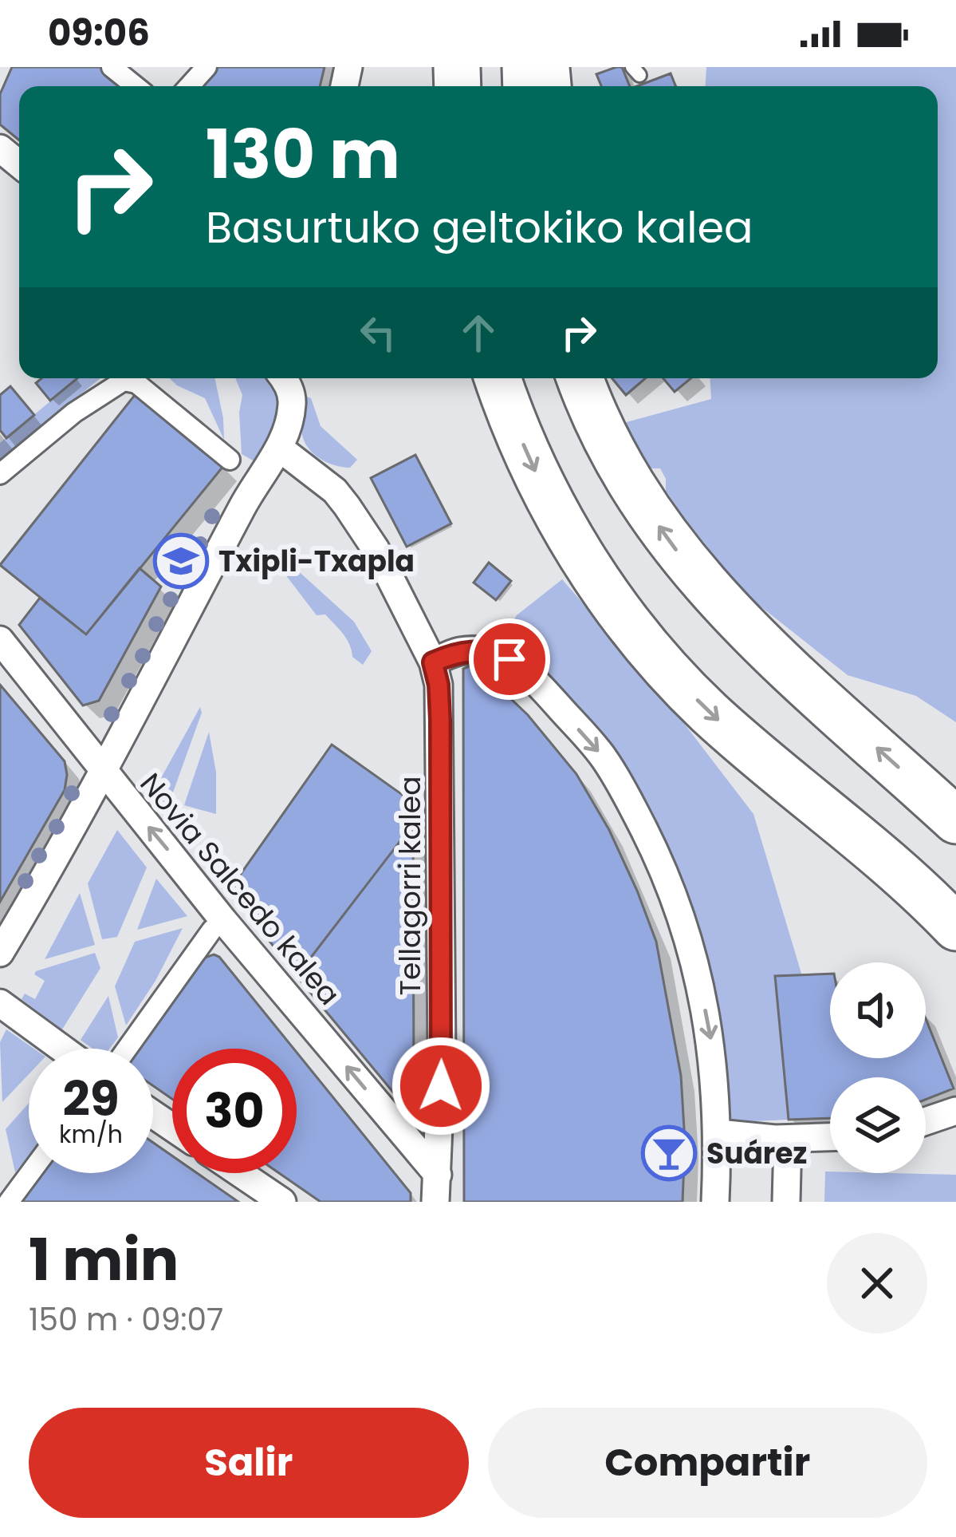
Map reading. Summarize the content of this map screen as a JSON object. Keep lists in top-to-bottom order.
{
  "streets": {
    "street": ["Tellagorri kalea", "Novia Salcedo kalea"]
  },
  "crossings": [
    ["Tellagorri kalea", "Novia Salcedo kalea"]
  ],
  "one_way": ["Novia Salcedo kalea"],
  "places": {
    "school or university": ["Txipli-Txapla"],
    "bar": ["Suárez"]
  },
  "page": {
    "status": "09:06",
    "turn": ["130 m", "Basurtuko geltokiko kalea"],
    "speed": "29 km/h",
    "limit": "30",
    "heading": ["1 min", "150 m · 09:07"],
    "buttons": ["Salir", "Compartir"]
  }
}
